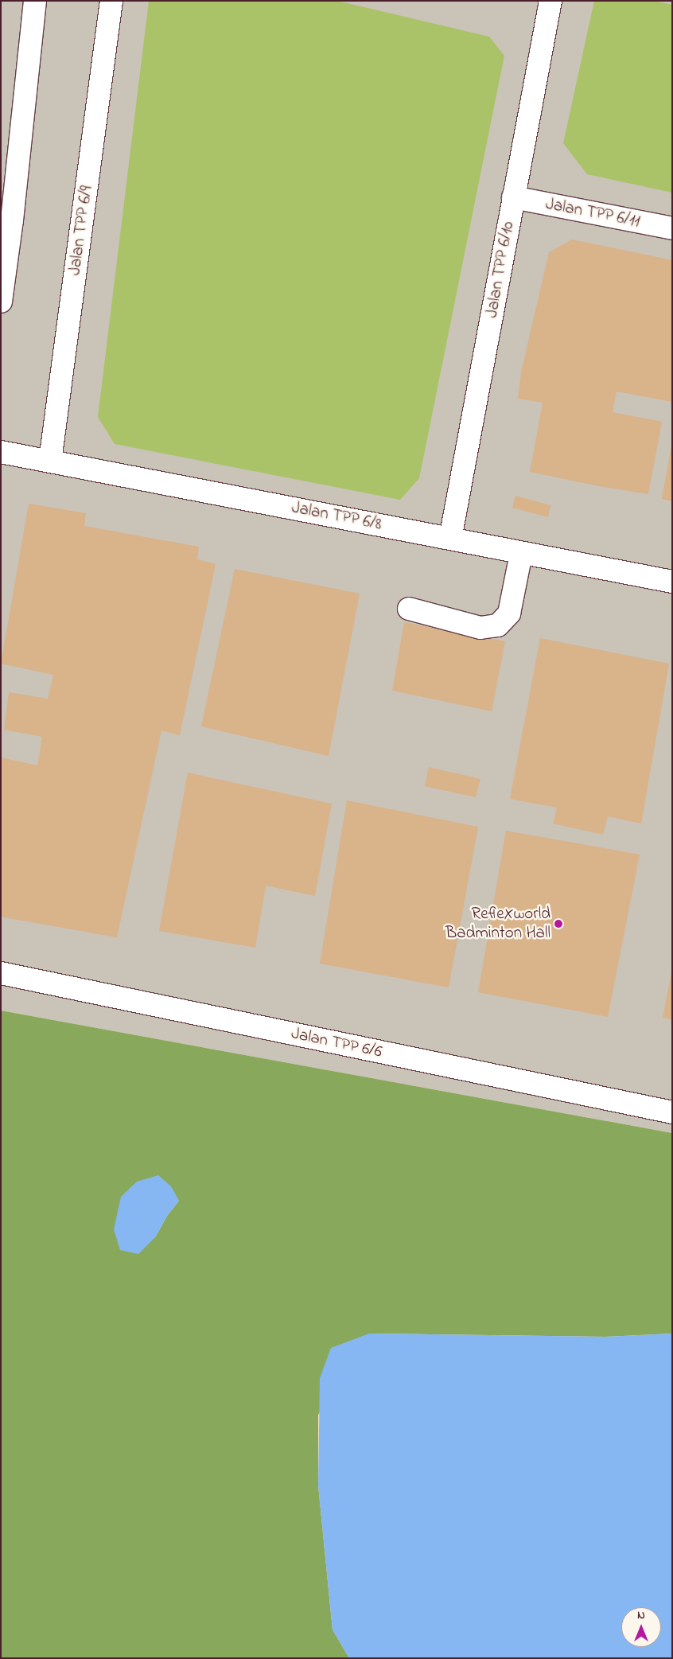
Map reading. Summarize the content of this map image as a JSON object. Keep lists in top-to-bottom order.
{
  "streets": {
    "street": [
      "Jalan TPP 6/11",
      "Jalan TPP 6/9",
      "Jalan TPP 6/10",
      "Jalan TPP 6/8",
      "Jalan TPP 6/6"
    ]
  },
  "crossings": [
    ["Jalan TPP 6/11", "Jalan TPP 6/10"],
    ["Jalan TPP 6/9", "Jalan TPP 6/8"],
    ["Jalan TPP 6/10", "Jalan TPP 6/8"]
  ],
  "places": ["RefleXworld Badminton Hall"],
  "north": "top"
}
